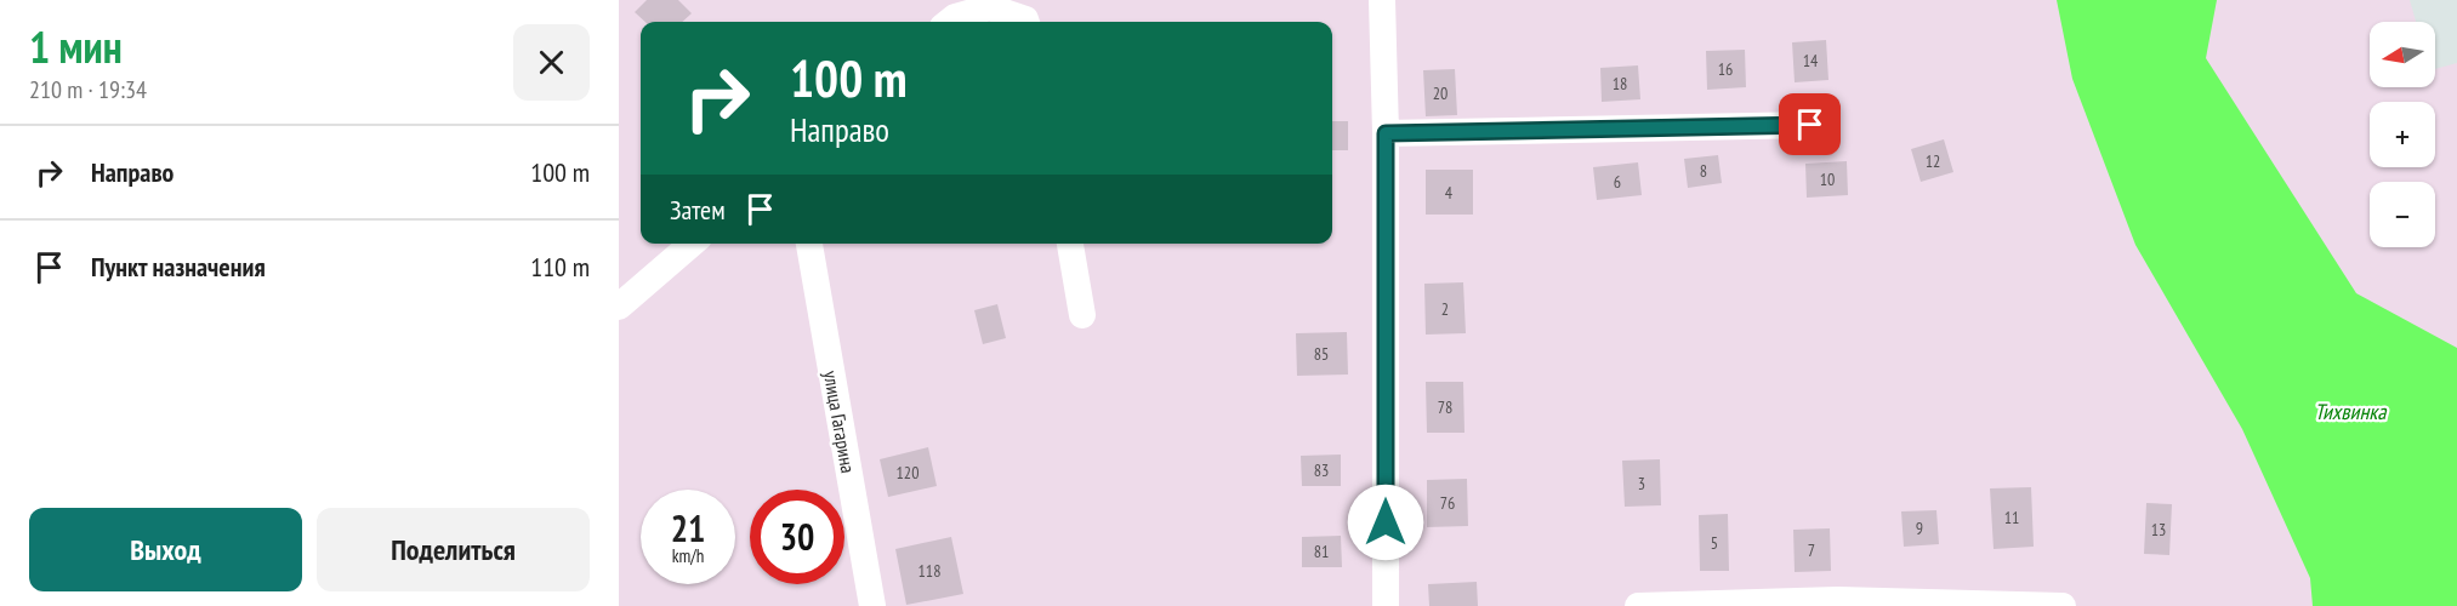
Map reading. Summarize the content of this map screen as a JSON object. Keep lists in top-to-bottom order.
{
  "streets": {
    "street": ["улица Гагарина"]
  },
  "water": ["Тихвинка"],
  "house_numbers": [
    "14",
    "16",
    "18",
    "20",
    "12",
    "8",
    "10",
    "6",
    "4",
    "2",
    "85",
    "78",
    "83",
    "120",
    "3",
    "76",
    "11",
    "9",
    "13",
    "5",
    "7",
    "81",
    "118"
  ],
  "north": "left",
  "page": {
    "heading": ["1 мин", "210 m · 19:34"],
    "map_buttons": ["+", "−"],
    "turn": ["100 m", "Направо"],
    "list": [
      {
        "name": "Направо",
        "value": "100 m"
      },
      {
        "name": "Пункт назначения",
        "value": "110 m"
      }
    ],
    "then": "Затем",
    "speed": "21 km/h",
    "limit": "30",
    "buttons": ["Выход", "Поделиться"]
  }
}
